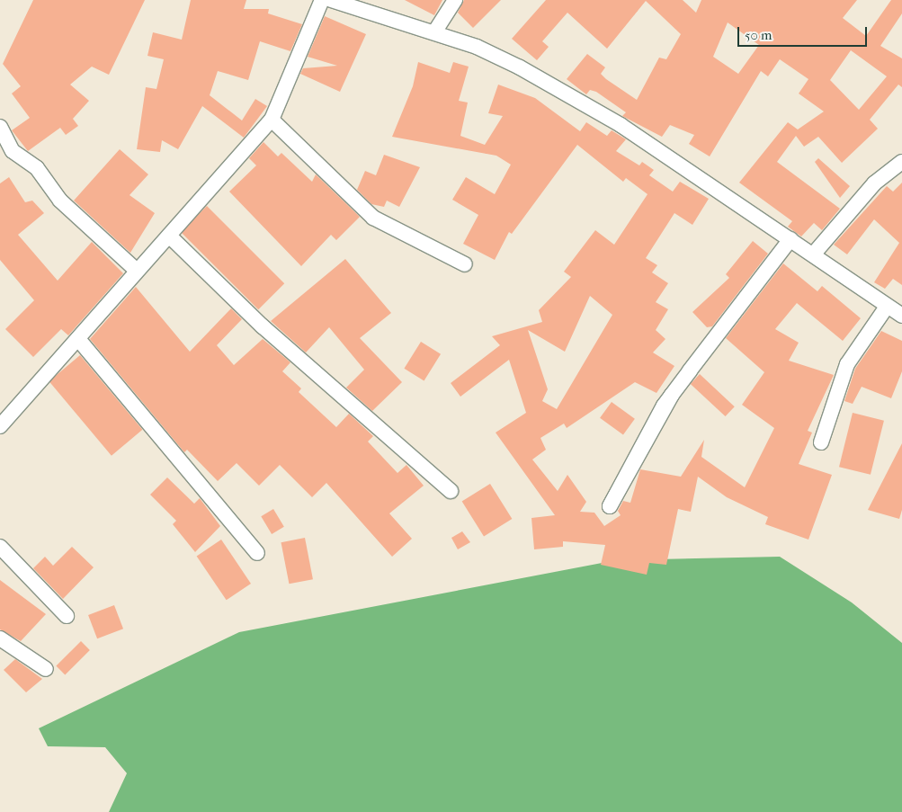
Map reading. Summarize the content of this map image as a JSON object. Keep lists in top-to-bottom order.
{
  "scale_bar": "50 m"
}
